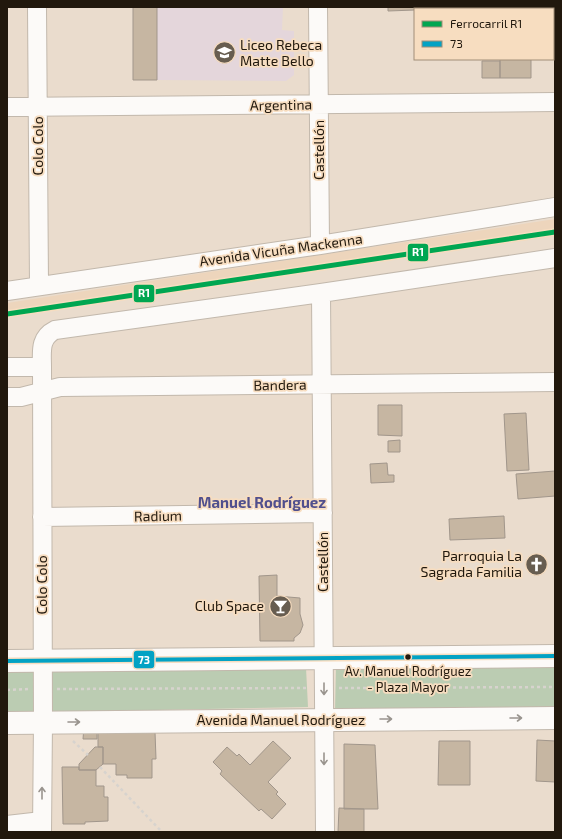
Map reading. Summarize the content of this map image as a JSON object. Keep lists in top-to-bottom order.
{
  "streets": {
    "main road": ["Avenida Manuel Rodríguez"],
    "street": [
      "Argentina",
      "Colo Colo",
      "Castellón",
      "Avenida Vicuña Mackenna",
      "Bandera",
      "Radium"
    ]
  },
  "crossings": [
    ["Argentina", "Colo Colo"],
    ["Argentina", "Castellón"],
    ["Colo Colo", "Castellón"],
    ["Colo Colo", "Avenida Vicuña Mackenna"],
    ["Colo Colo", "Bandera"],
    ["Colo Colo", "Radium"],
    ["Colo Colo", "Avenida Manuel Rodríguez"],
    ["Castellón", "Avenida Vicuña Mackenna"],
    ["Castellón", "Bandera"],
    ["Castellón", "Radium"],
    ["Castellón", "Avenida Manuel Rodríguez"]
  ],
  "districts": ["Manuel Rodríguez"],
  "places": {
    "school or university": ["Liceo Rebeca Matte Bello"],
    "church": ["Parroquia La Sagrada Familia"],
    "bar": ["Club Space"],
    "other": ["Av. Manuel Rodríguez - Plaza Mayor"]
  },
  "lines": ["rail line R1", "transit line 73"],
  "legend": ["Ferrocarril R1", "73"]
}
